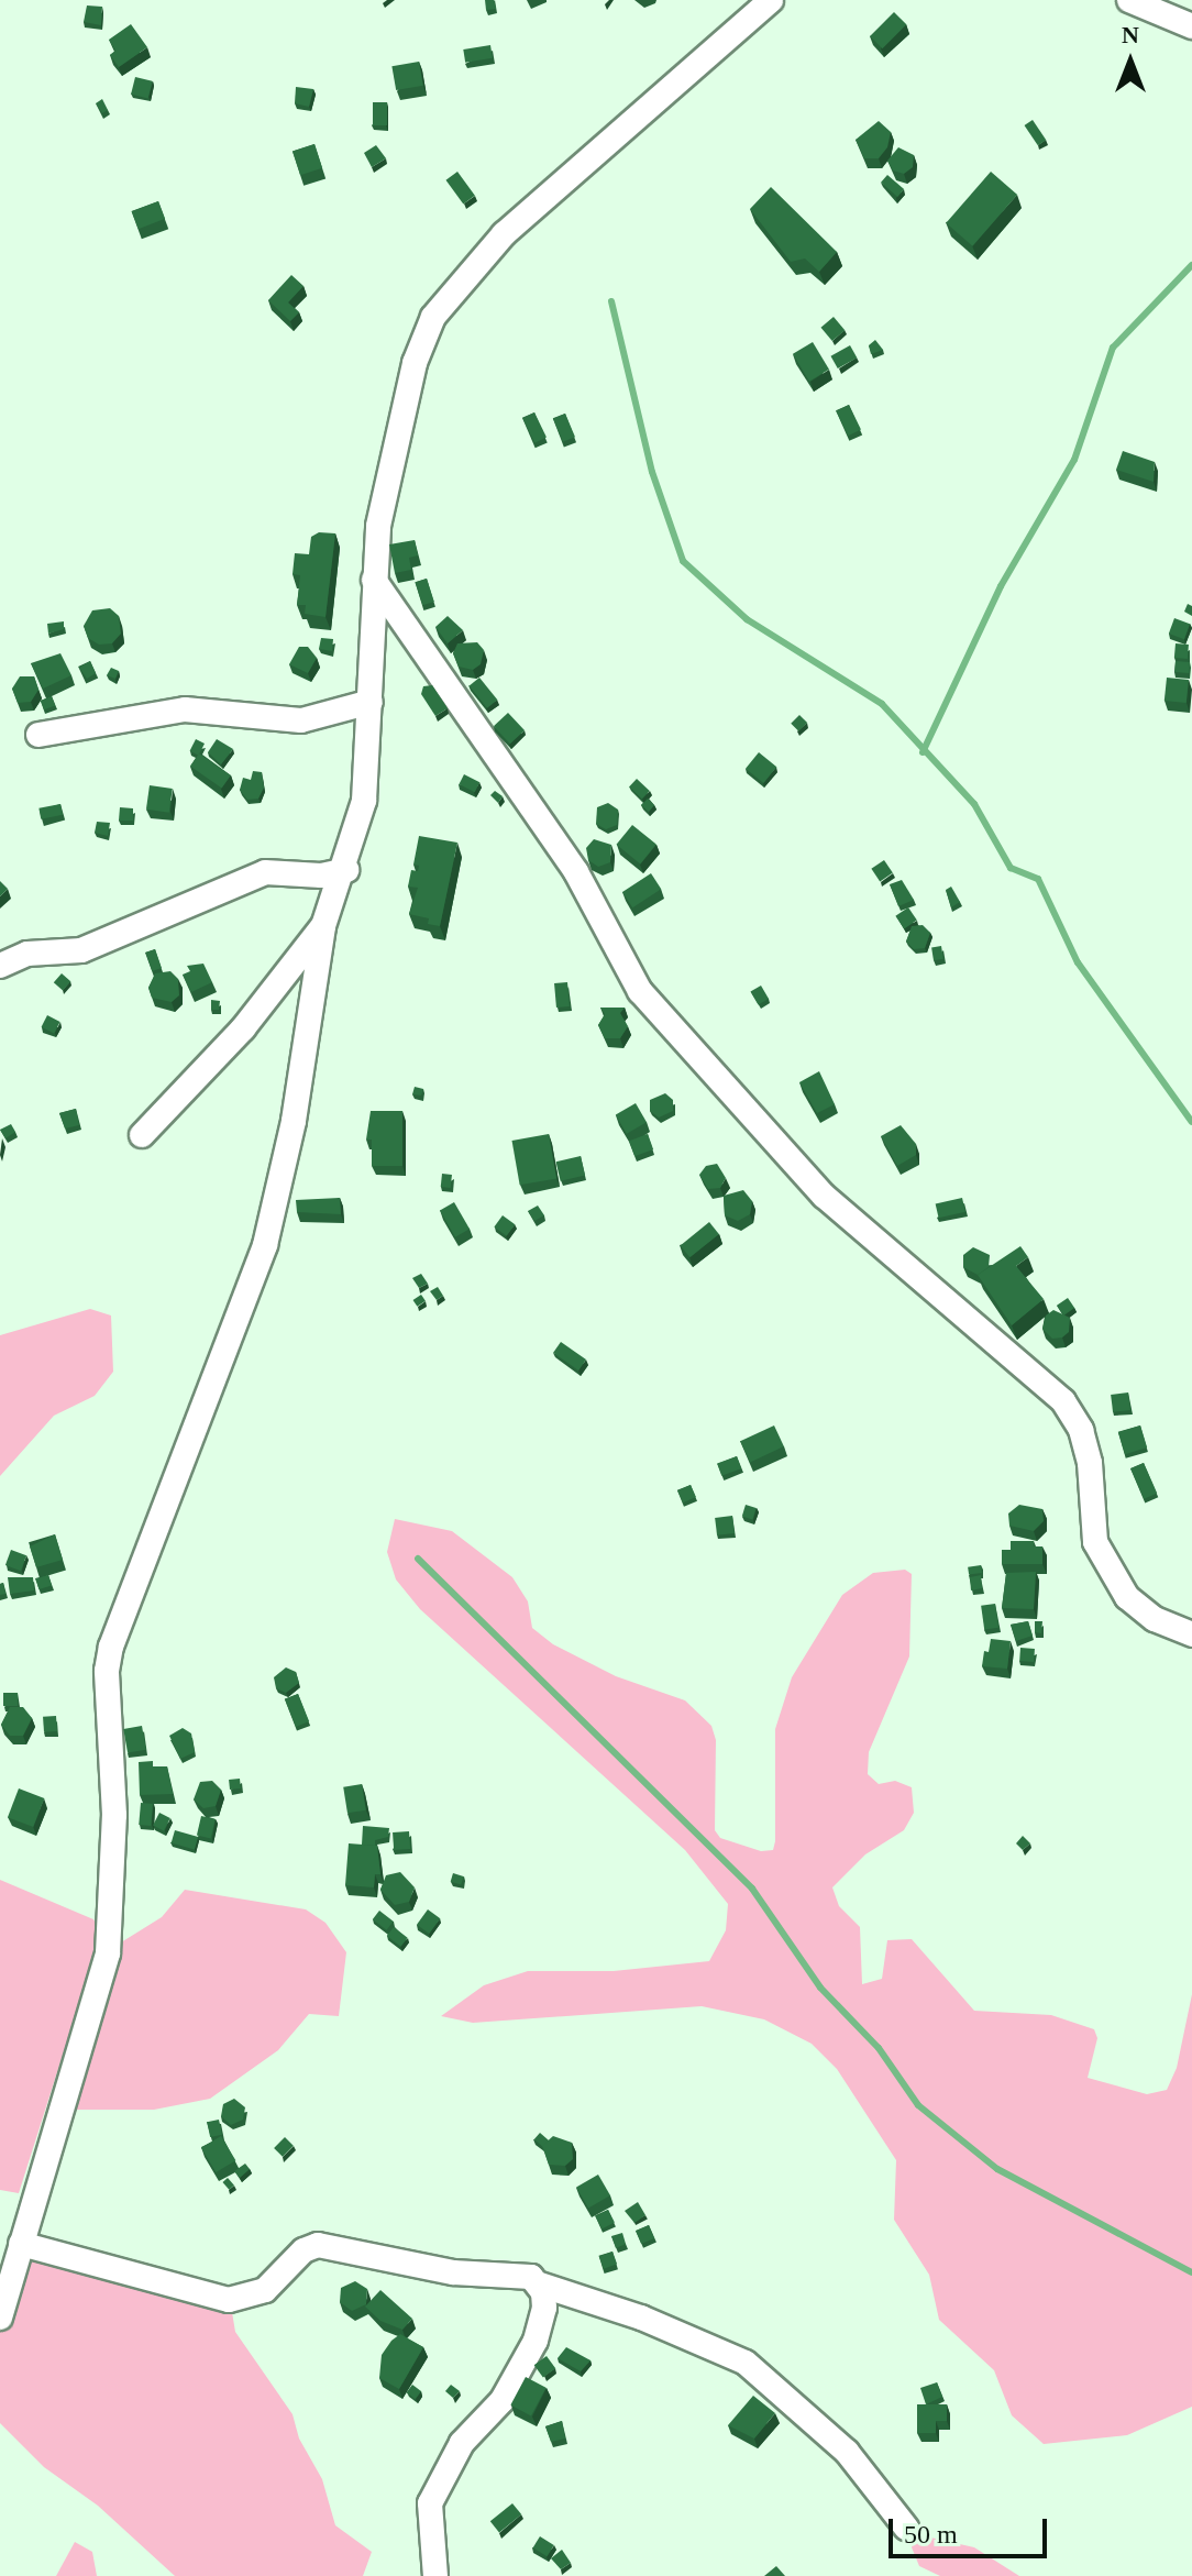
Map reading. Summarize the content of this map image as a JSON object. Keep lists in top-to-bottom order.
{
  "scale_bar": "50 m",
  "north": "top"
}
